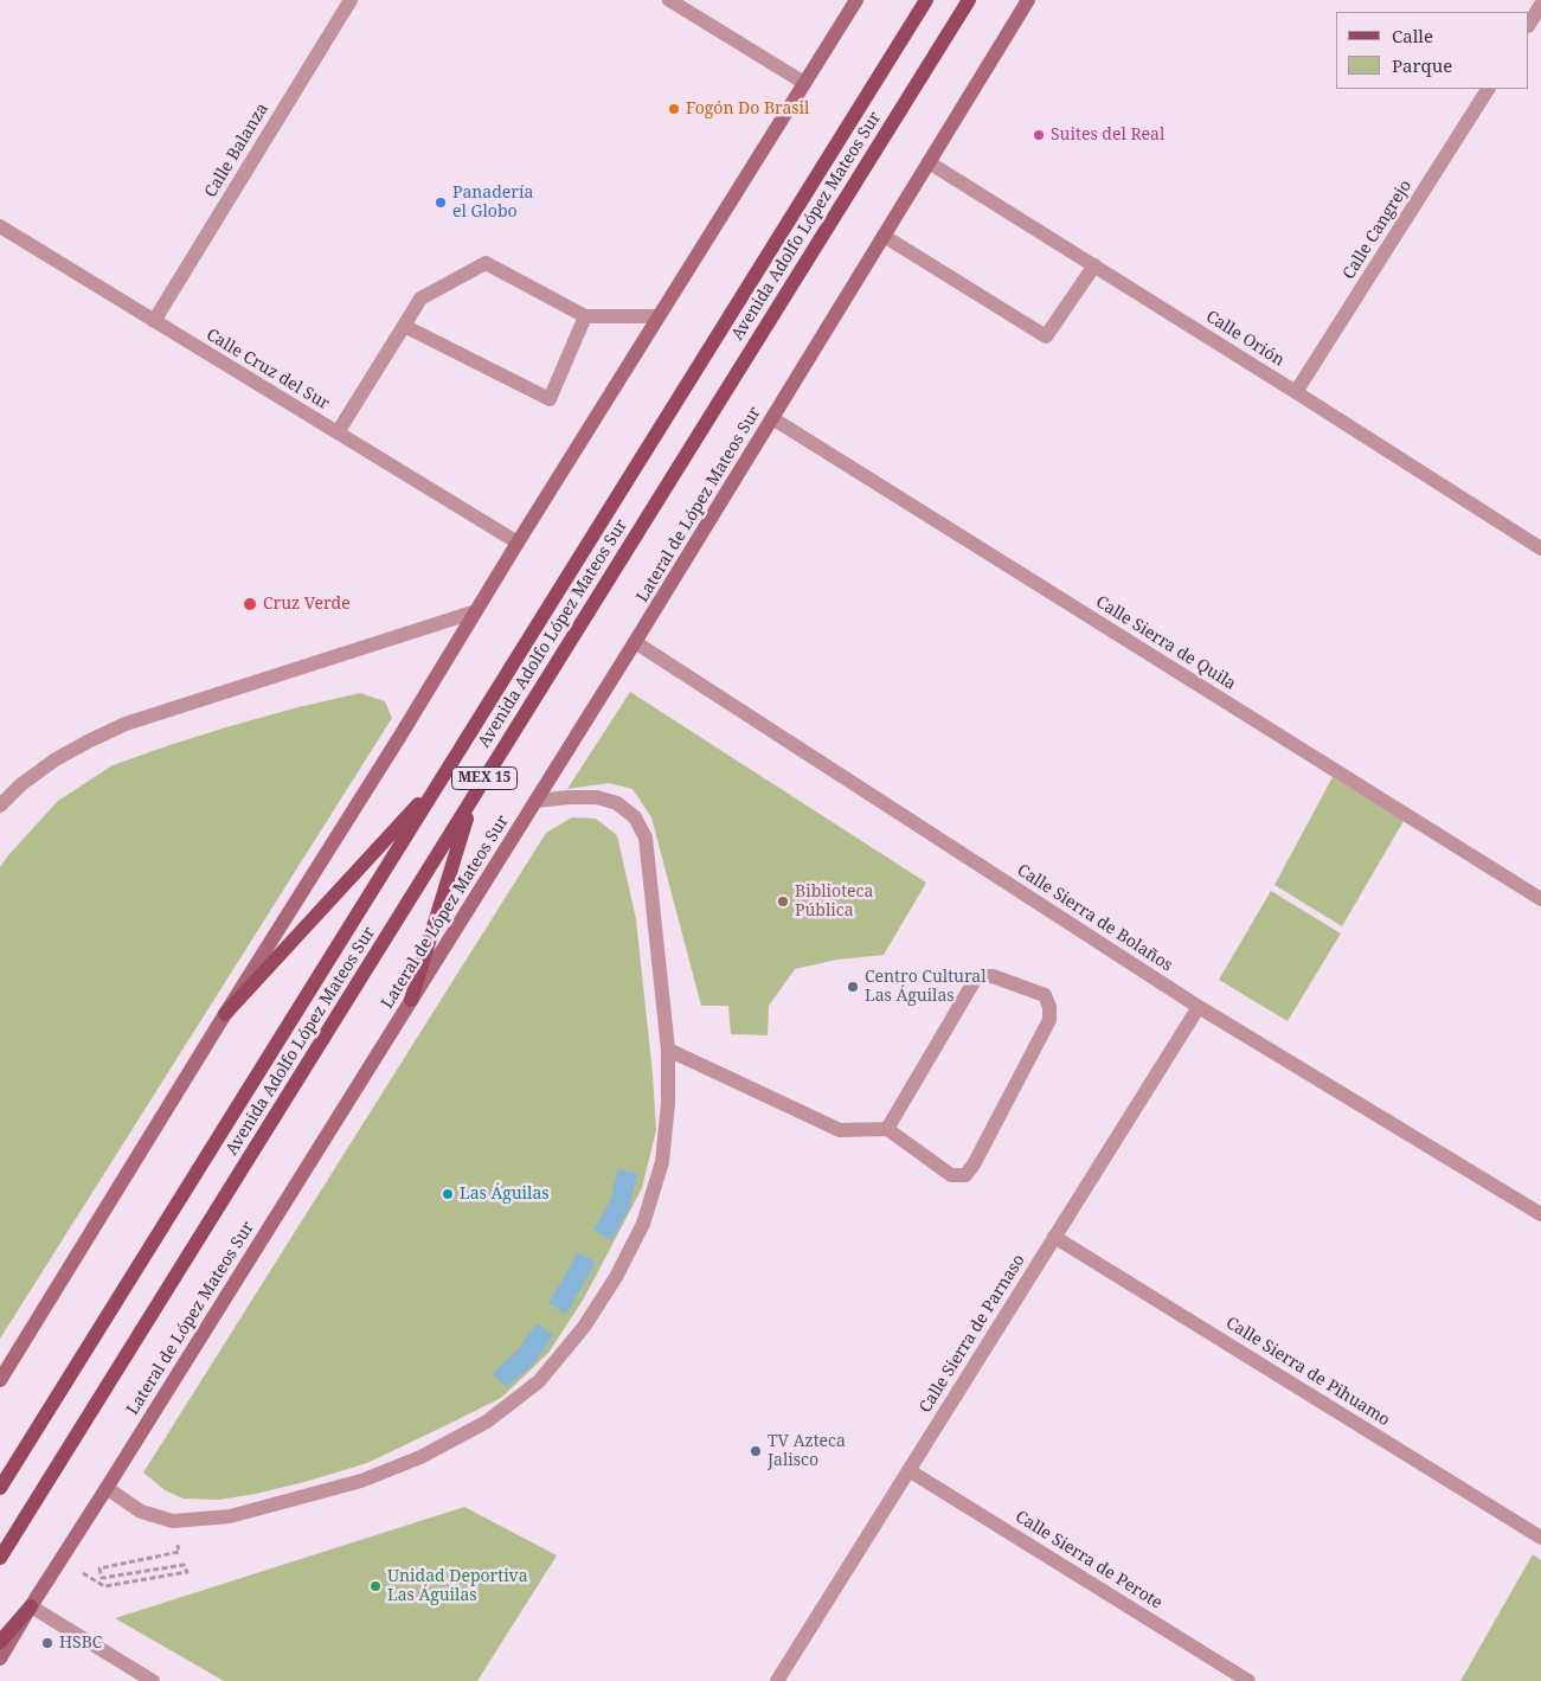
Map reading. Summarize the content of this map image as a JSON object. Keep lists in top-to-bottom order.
{
  "streets": {
    "main road": ["Avenida Adolfo López Mateos Sur", "Lateral de López Mateos Sur", "MEX 15"],
    "street": [
      "Calle Balanza",
      "Calle Cangrejo",
      "Calle Orión",
      "Calle Cruz del Sur",
      "Calle Sierra de Quila",
      "Calle Sierra de Bolaños",
      "Calle Sierra de Parnaso",
      "Calle Sierra de Pihuamo",
      "Calle Sierra de Perote"
    ]
  },
  "crossings": [
    ["Calle Balanza", "Calle Cruz del Sur"],
    ["Calle Cangrejo", "Calle Orión"],
    ["Calle Orión", "Lateral de López Mateos Sur"],
    ["Lateral de López Mateos Sur", "Calle Sierra de Quila"],
    ["Lateral de López Mateos Sur", "Calle Sierra de Bolaños"],
    ["Calle Sierra de Bolaños", "Calle Sierra de Parnaso"],
    ["Calle Sierra de Parnaso", "Calle Sierra de Pihuamo"],
    ["Calle Sierra de Parnaso", "Calle Sierra de Perote"]
  ],
  "places": [
    "Fogón Do Brasil",
    "Suites del Real",
    "Panadería el Globo",
    "Cruz Verde",
    "Biblioteca Pública",
    "Centro Cultural Las Águilas",
    "Las Águilas",
    "TV Azteca Jalisco",
    "Unidad Deportiva Las Águilas",
    "HSBC"
  ],
  "legend": ["Calle", "Parque"]
}
